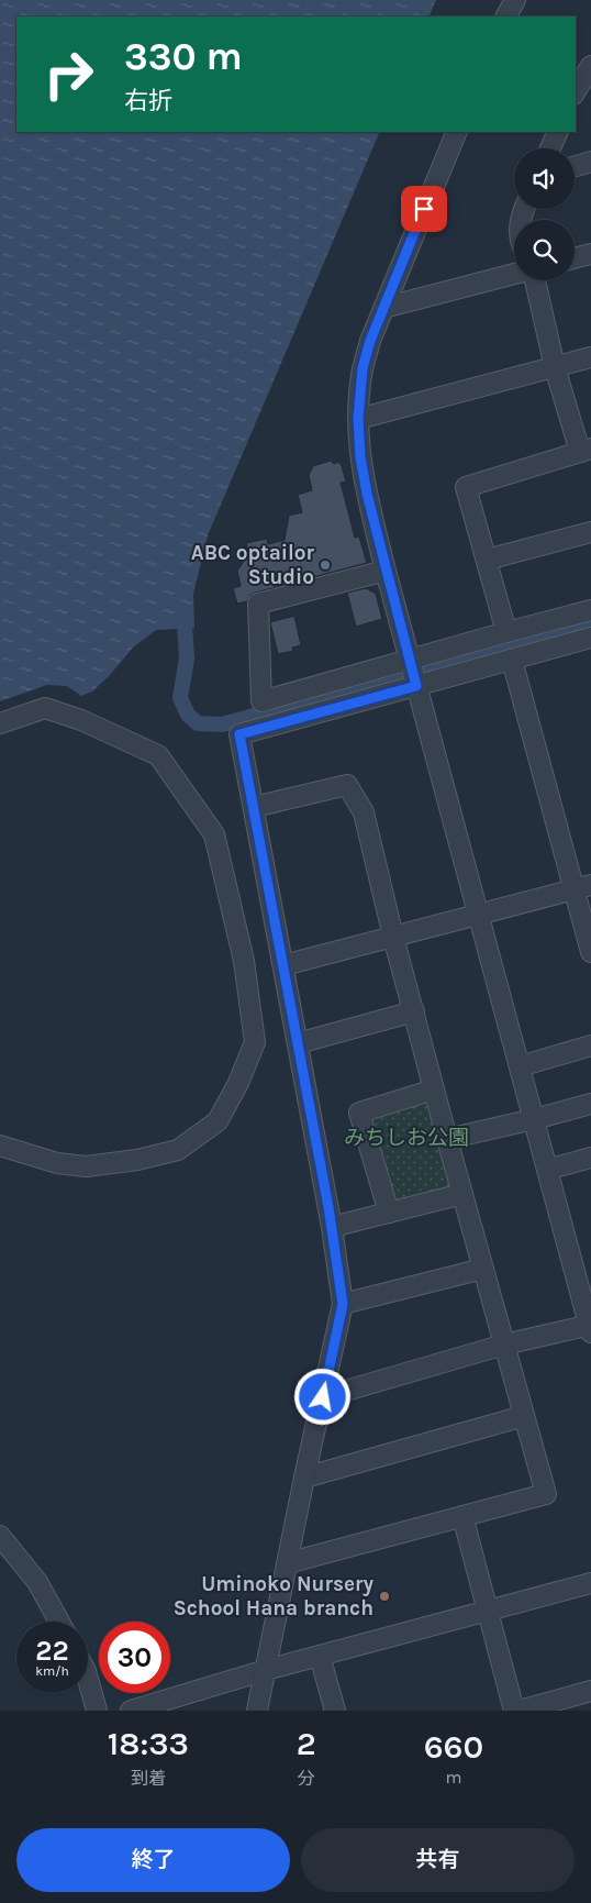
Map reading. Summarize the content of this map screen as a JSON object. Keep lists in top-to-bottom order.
{
  "parks": ["みちしお公園"],
  "places": ["ABC optailor Studio", "Uminoko Nursery School Hana branch"],
  "page": {
    "turn": ["330 m", "右折"],
    "speed": "22 km/h",
    "limit": "30",
    "eta": [
      "18:33",
      "到着",
      "2",
      "分",
      "660",
      "m"
    ],
    "buttons": ["終了", "共有"]
  }
}
